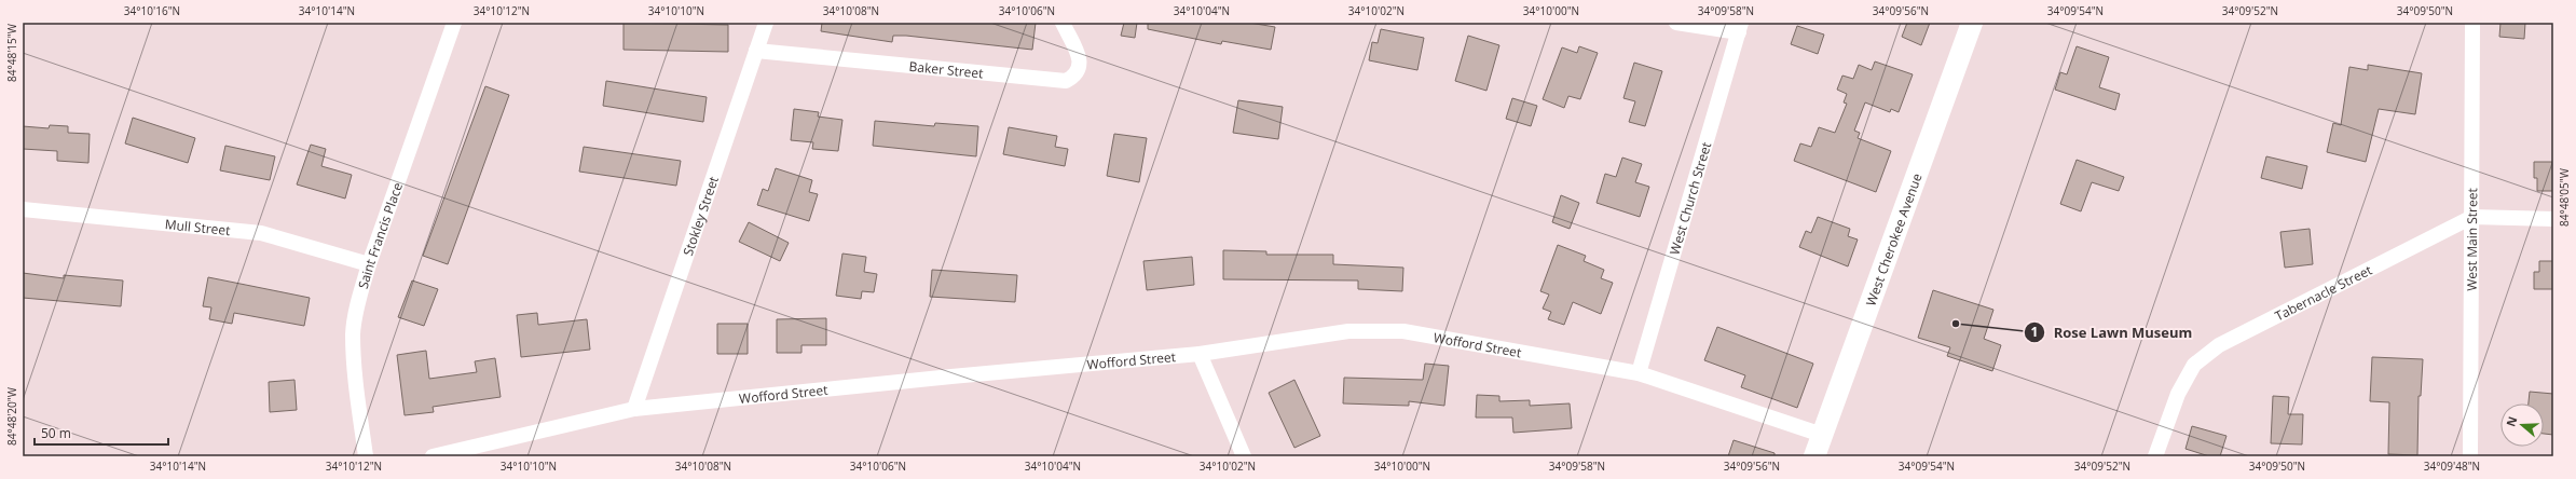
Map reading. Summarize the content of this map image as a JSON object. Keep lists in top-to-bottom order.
{
  "streets": {
    "main road": ["West Cherokee Avenue"],
    "street": [
      "Baker Street",
      "West Church Street",
      "Stokley Street",
      "Mull Street",
      "Saint Francis Place",
      "West Main Street",
      "Tabernacle Street",
      "Wofford Street"
    ]
  },
  "crossings": [
    ["Baker Street", "Stokley Street"],
    ["West Church Street", "Wofford Street"],
    ["Stokley Street", "Wofford Street"],
    ["Mull Street", "Saint Francis Place"],
    ["West Cherokee Avenue", "Wofford Street"],
    ["West Main Street", "Tabernacle Street"]
  ],
  "places": ["Rose Lawn Museum"],
  "scale_bar": "50 m",
  "north": "left",
  "coordinates": [
    "34°10'16\"N",
    "34°10'14\"N",
    "34°10'12\"N",
    "34°10'10\"N",
    "34°10'08\"N",
    "34°10'06\"N",
    "34°10'04\"N",
    "34°10'02\"N",
    "34°10'00\"N",
    "34°09'58\"N",
    "34°09'56\"N",
    "34°09'54\"N",
    "34°09'52\"N",
    "34°09'50\"N",
    "84°48'15\"W",
    "84°48'05\"W",
    "84°48'20\"W",
    "34°09'48\"N"
  ]
}
